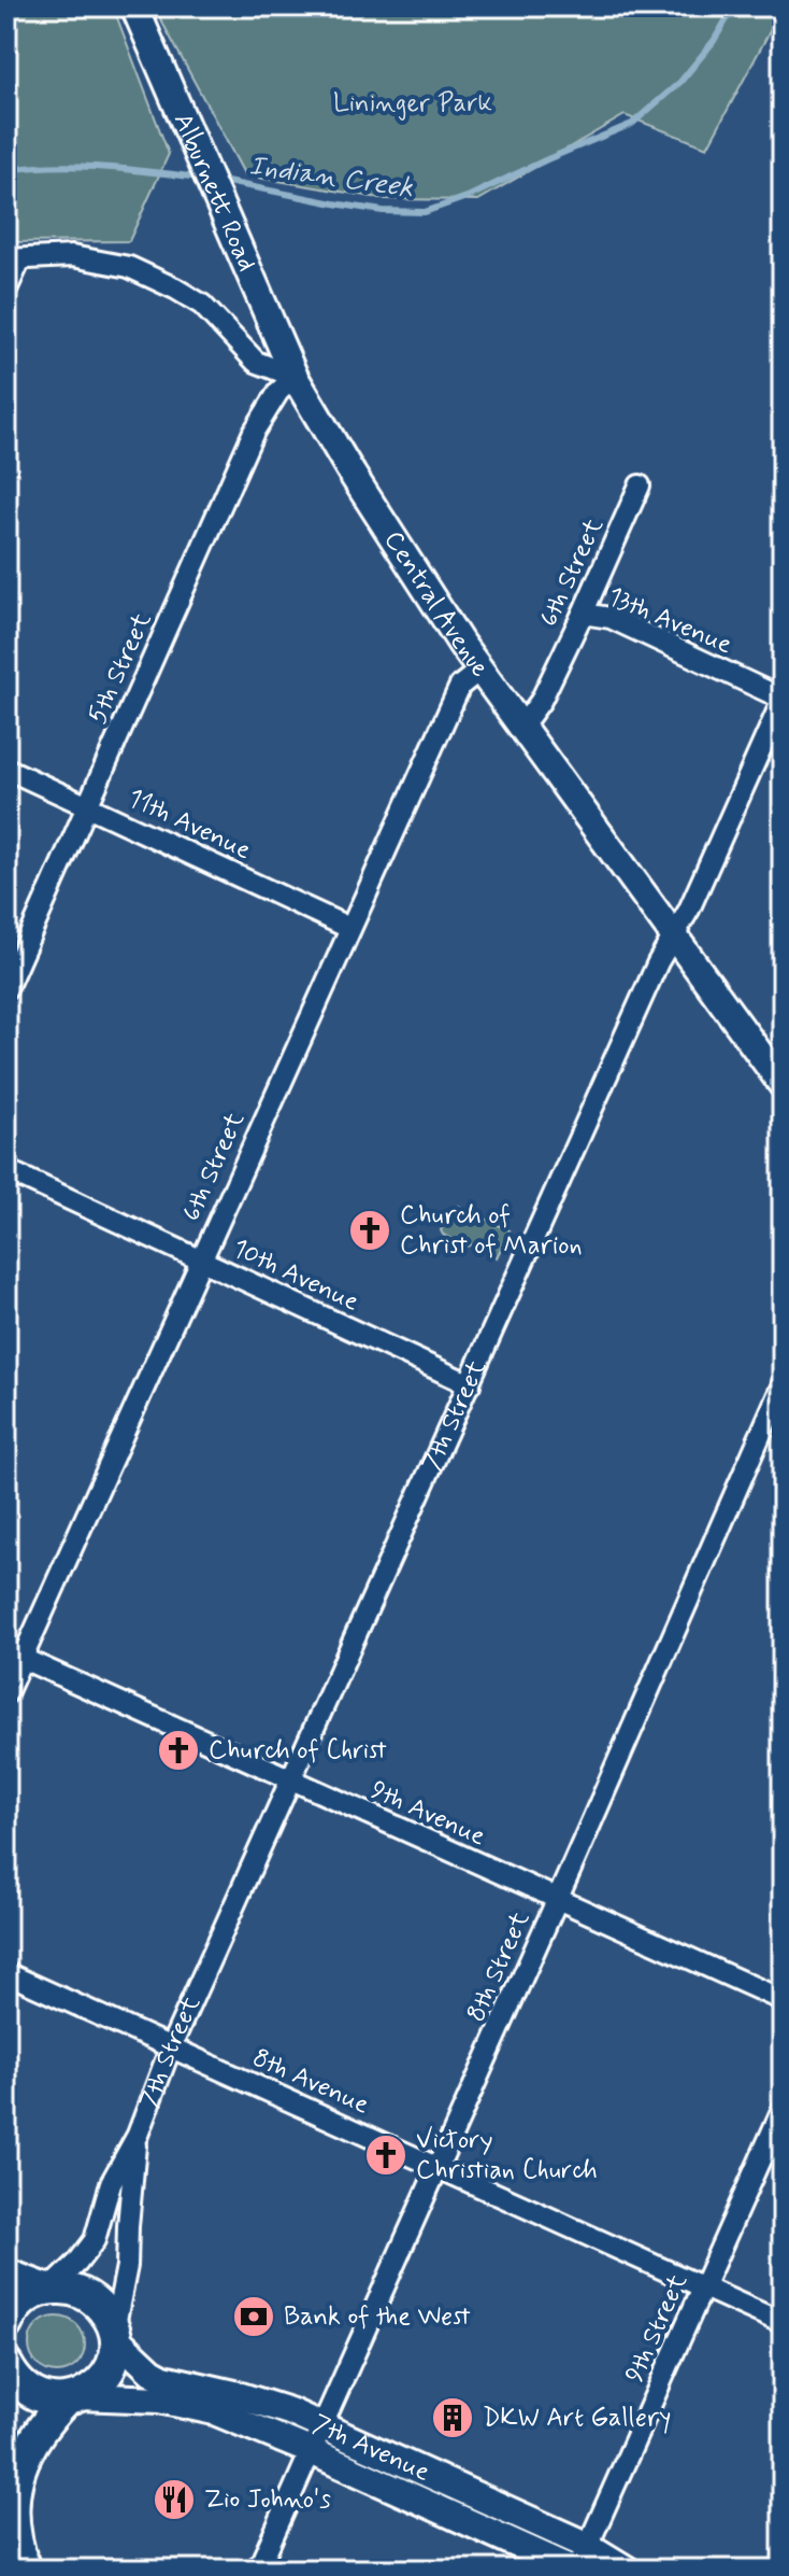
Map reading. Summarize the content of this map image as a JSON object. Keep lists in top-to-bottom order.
{
  "streets": {
    "street": [
      "Alburnett Road",
      "6th Street",
      "Central Avenue",
      "13th Avenue",
      "5th Street",
      "11th Avenue",
      "10th Avenue",
      "7th Street",
      "9th Avenue",
      "8th Street",
      "8th Avenue",
      "9th Street",
      "7th Avenue"
    ]
  },
  "crossings": [
    ["Alburnett Road", "Central Avenue"],
    ["Alburnett Road", "5th Street"],
    ["6th Street", "Central Avenue"],
    ["6th Street", "13th Avenue"],
    ["6th Street", "11th Avenue"],
    ["6th Street", "10th Avenue"],
    ["6th Street", "9th Avenue"],
    ["Central Avenue", "5th Street"],
    ["Central Avenue", "7th Street"],
    ["13th Avenue", "7th Street"],
    ["5th Street", "11th Avenue"],
    ["10th Avenue", "7th Street"],
    ["7th Street", "9th Avenue"],
    ["7th Street", "8th Avenue"],
    ["7th Street", "7th Avenue"],
    ["9th Avenue", "8th Street"],
    ["8th Street", "8th Avenue"],
    ["8th Street", "7th Avenue"],
    ["8th Avenue", "9th Street"],
    ["9th Street", "7th Avenue"]
  ],
  "water": ["Indian Creek"],
  "parks": ["Lininger Park"],
  "places": {
    "church": ["Church of Christ of Marion", "Church of Christ", "Victory Christian Church"],
    "bank": ["Bank of the West"],
    "building": ["DKW Art Gallery"],
    "restaurant": ["Zio Johno's"]
  }
}
